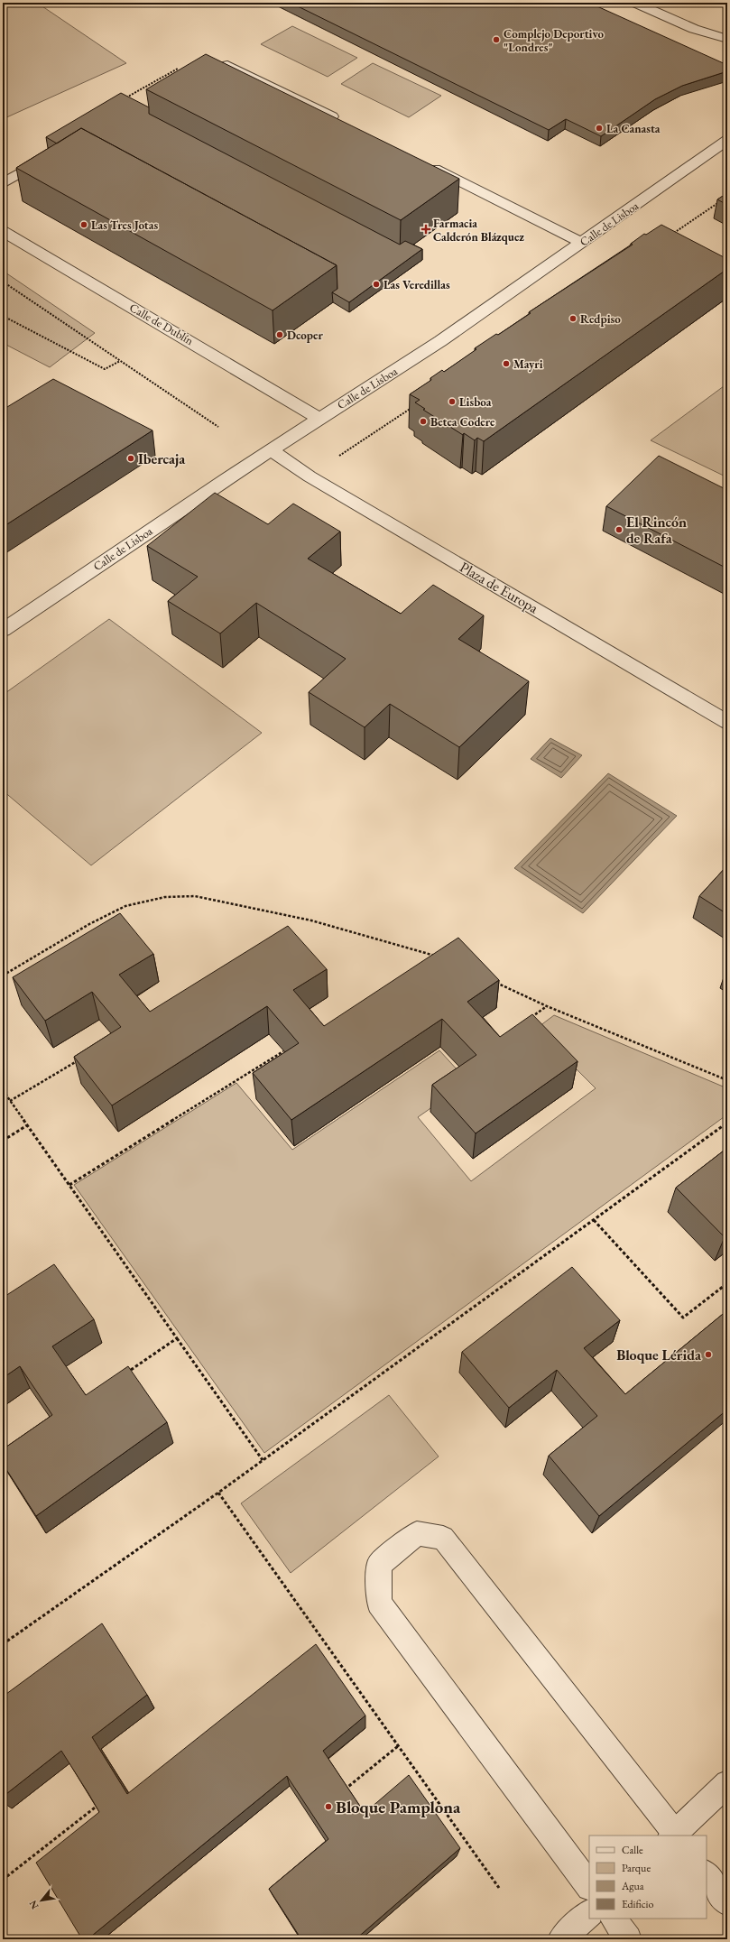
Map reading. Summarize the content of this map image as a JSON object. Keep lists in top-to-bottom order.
{
  "streets": {
    "street": ["Calle de Lisboa", "Calle de Dublín", "Plaza de Europa"]
  },
  "crossings": [
    ["Calle de Lisboa", "Calle de Dublín"],
    ["Calle de Lisboa", "Plaza de Europa"]
  ],
  "places": {
    "other": [
      "Complejo Deportivo \"Londres\"",
      "La Canasta",
      "Las Tres Jotas",
      "Las Veredillas",
      "Redpiso",
      "Dcoper",
      "Mayri",
      "Lisboa",
      "Betea Codere",
      "Ibercaja",
      "El Rincón de Rafa",
      "Bloque Lérida",
      "Bloque Pamplona"
    ],
    "health": ["Farmacia Calderón Blázquez"]
  },
  "legend": [
    "Calle",
    "Parque",
    "Agua",
    "Edificio"
  ],
  "north": "bottom left"
}
